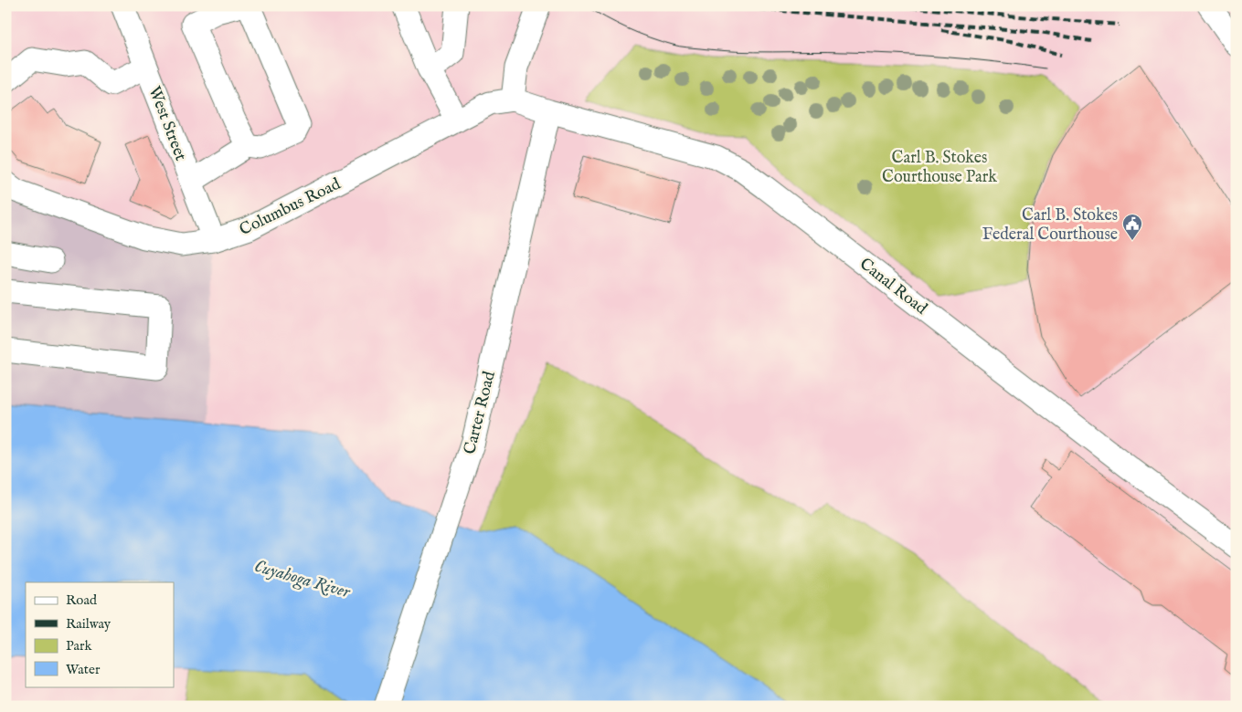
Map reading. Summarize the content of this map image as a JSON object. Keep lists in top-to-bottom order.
{
  "streets": {
    "street": [
      "West Street",
      "Columbus Road",
      "Canal Road",
      "Carter Road"
    ]
  },
  "crossings": [
    ["West Street", "Columbus Road"],
    ["Columbus Road", "Canal Road"],
    ["Canal Road", "Carter Road"]
  ],
  "water": ["Cuyahoga River"],
  "parks": ["Carl B. Stokes Courthouse Park"],
  "places": {
    "public building": ["Carl B. Stokes Federal Courthouse"]
  },
  "legend": [
    "Road",
    "Railway",
    "Park",
    "Water"
  ]
}
